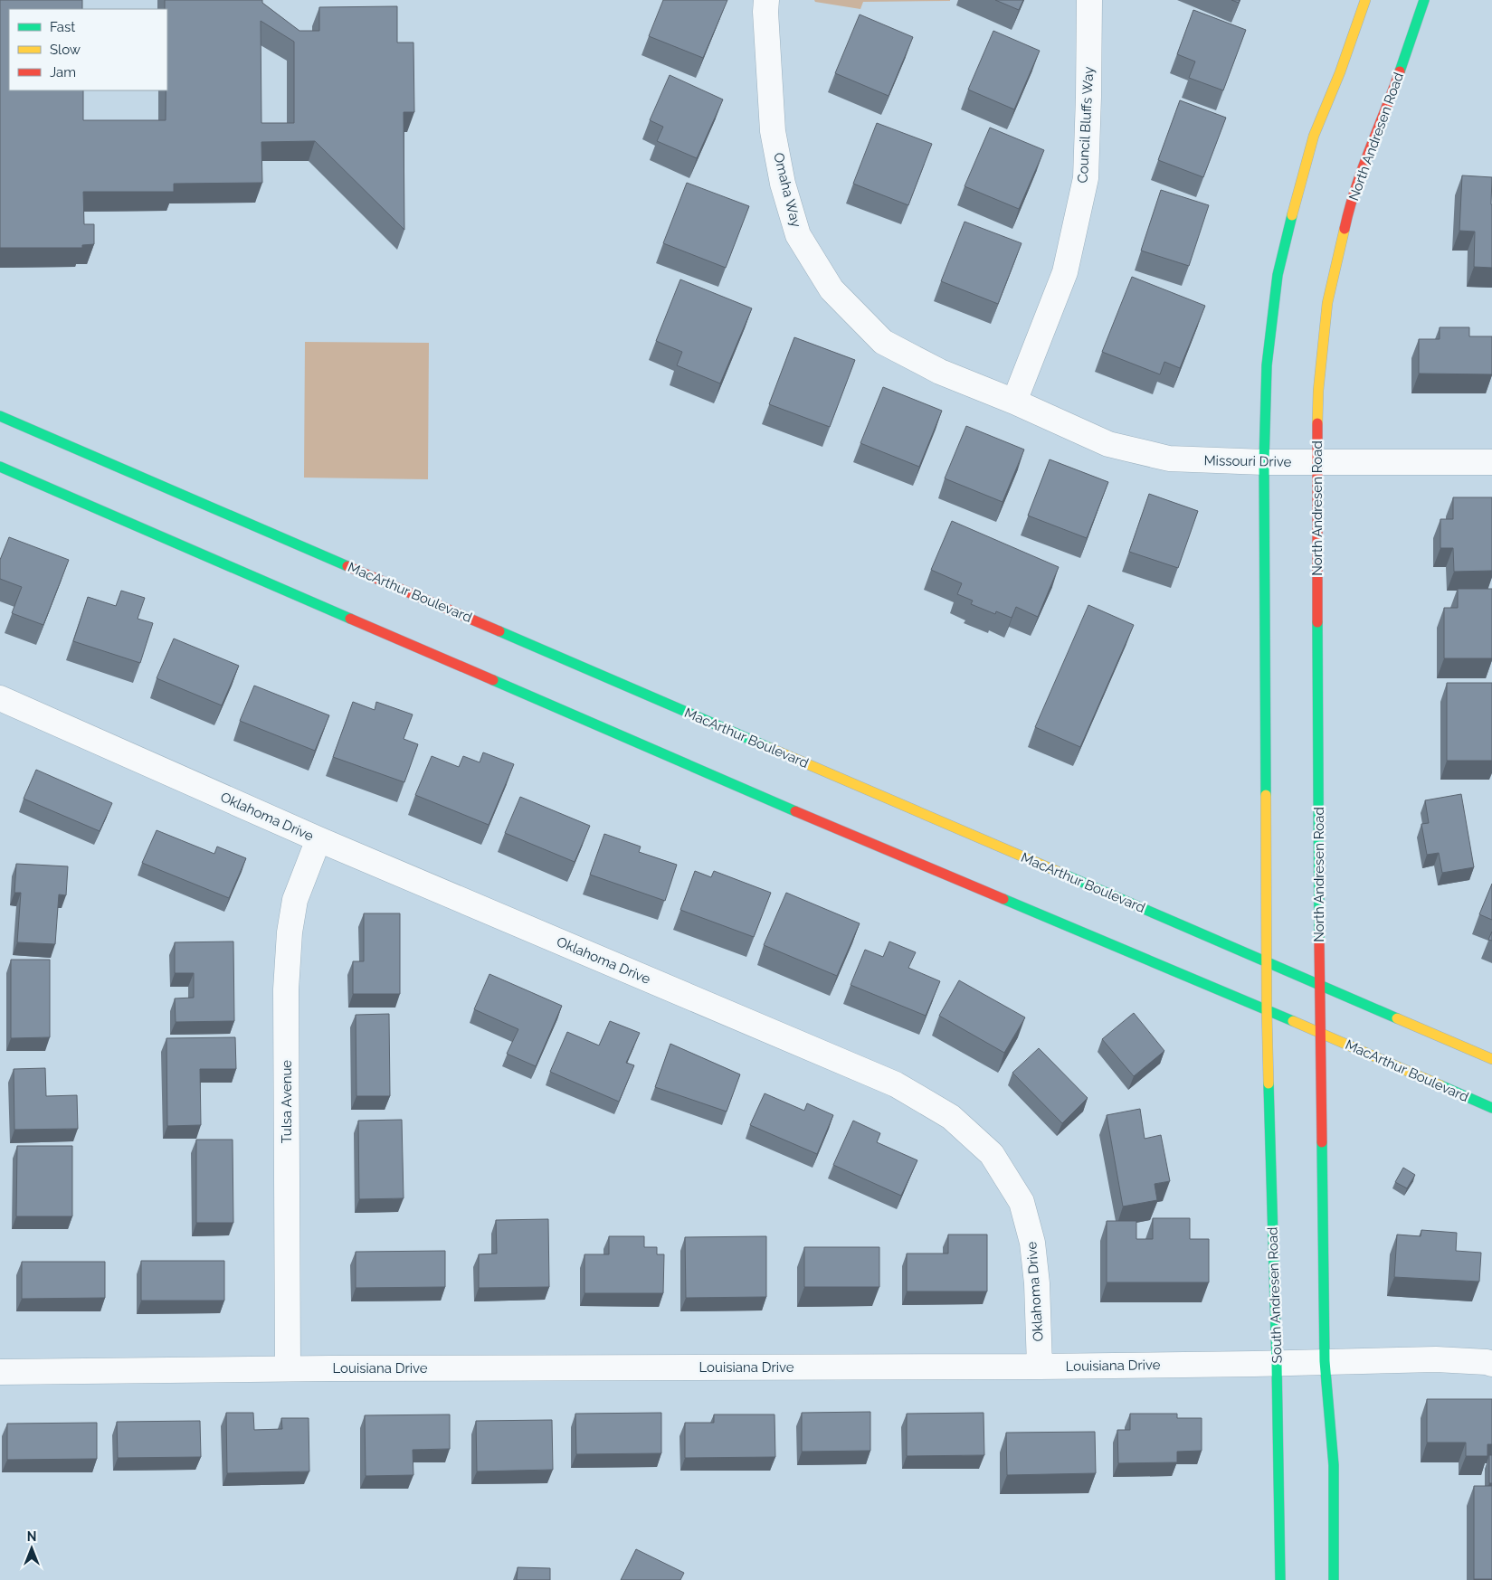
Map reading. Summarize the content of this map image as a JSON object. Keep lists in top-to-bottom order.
{
  "streets": {
    "street": [
      "Council Bluffs Way",
      "North Andresen Road",
      "Omaha Way",
      "Missouri Drive",
      "MacArthur Boulevard",
      "Oklahoma Drive",
      "Tulsa Avenue",
      "South Andresen Road",
      "Louisiana Drive"
    ]
  },
  "crossings": [
    ["Council Bluffs Way", "Omaha Way"],
    ["Council Bluffs Way", "Missouri Drive"],
    ["North Andresen Road", "Missouri Drive"],
    ["North Andresen Road", "MacArthur Boulevard"],
    ["Omaha Way", "Missouri Drive"],
    ["MacArthur Boulevard", "South Andresen Road"],
    ["Oklahoma Drive", "Tulsa Avenue"],
    ["Oklahoma Drive", "Louisiana Drive"],
    ["Tulsa Avenue", "Louisiana Drive"],
    ["South Andresen Road", "Louisiana Drive"]
  ],
  "legend": ["Fast", "Slow", "Jam"],
  "north": "top"
}
